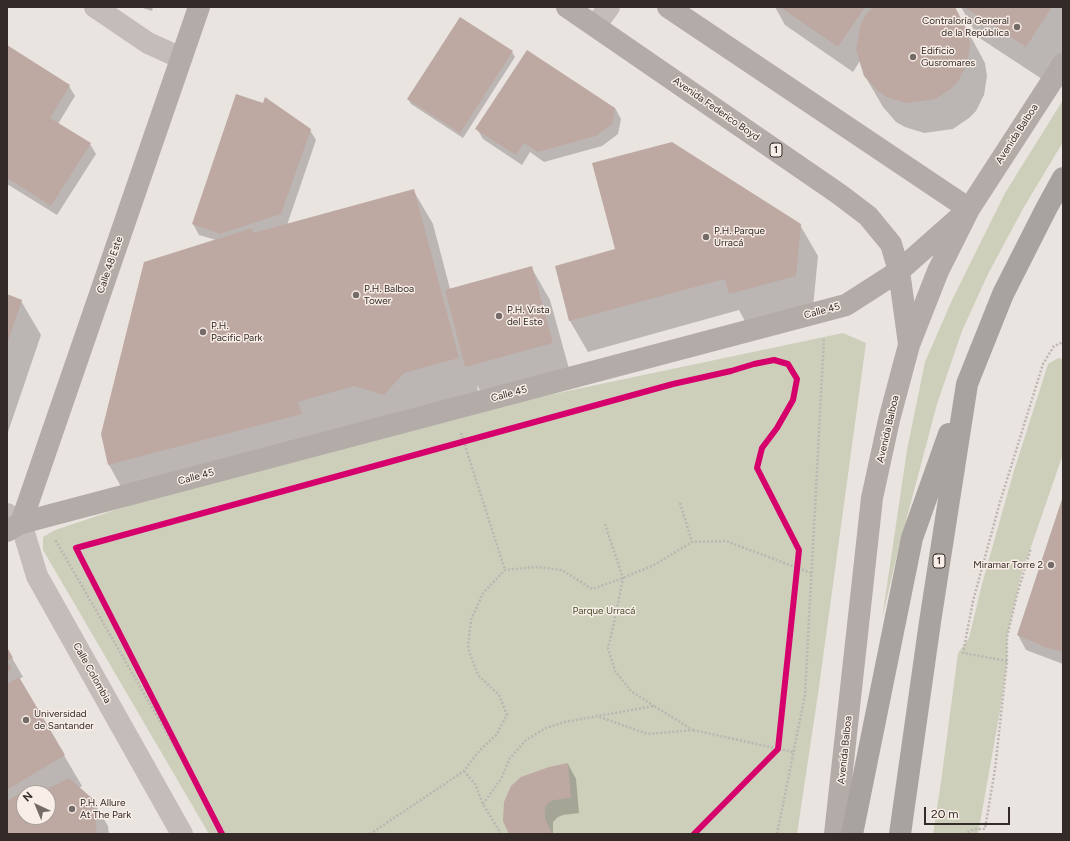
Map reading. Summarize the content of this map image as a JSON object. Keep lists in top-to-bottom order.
{
  "streets": {
    "highway": ["1"],
    "main road": [
      "Avenida Federico Boyd",
      "Avenida Balboa",
      "Calle 48 Este",
      "Calle 45"
    ],
    "street": ["Calle Colombia"]
  },
  "crossings": [
    ["Avenida Federico Boyd", "Avenida Balboa"],
    ["Avenida Federico Boyd", "Calle 45"],
    ["Avenida Balboa", "Calle 45"],
    ["Calle 48 Este", "Calle 45"],
    ["Calle 48 Este", "Calle Colombia"],
    ["Calle 45", "Calle Colombia"]
  ],
  "parks": ["Parque Urracá"],
  "places": [
    "Contraloría General de la República",
    "Edificio Gusromares",
    "P.H. Parque Urracá",
    "P.H. Balboa Tower",
    "P.H. Vista del Este",
    "P.H. Pacific Park",
    "Miramar Torre 2",
    "Universidad de Santander",
    "P.H. Allure At The Park"
  ],
  "scale_bar": "20 m",
  "north": "top left"
}
